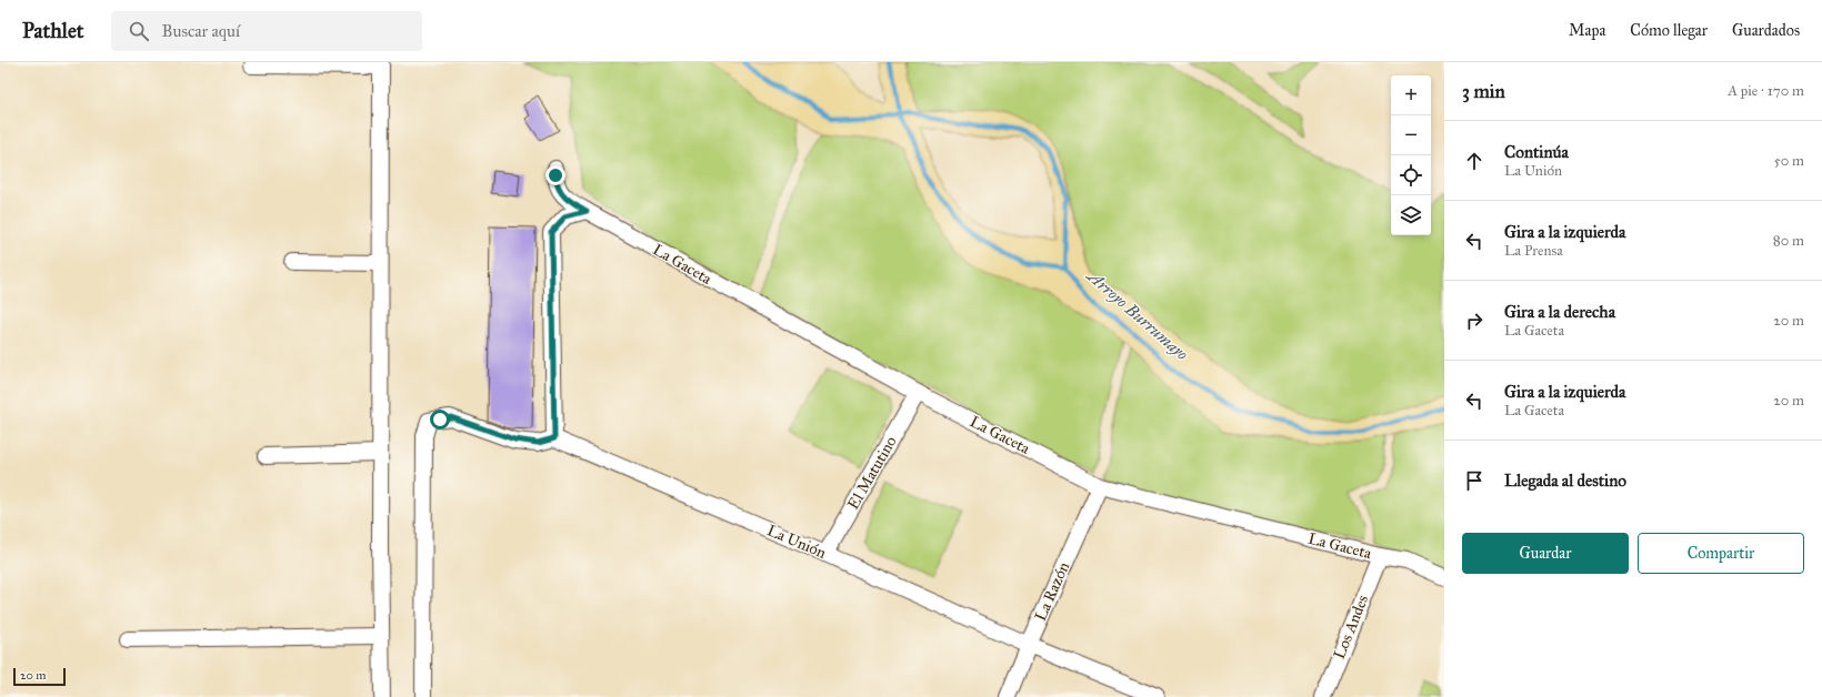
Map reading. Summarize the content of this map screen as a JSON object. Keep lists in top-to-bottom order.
{
  "streets": {
    "street": [
      "La Gaceta",
      "El Matutino",
      "La Unión",
      "La Razón",
      "Los Andes"
    ]
  },
  "crossings": [
    ["La Gaceta", "El Matutino"],
    ["La Gaceta", "La Razón"],
    ["La Gaceta", "Los Andes"],
    ["El Matutino", "La Unión"],
    ["La Unión", "La Razón"]
  ],
  "water": ["Arroyo Burrumayo"],
  "scale_bar": "20 m",
  "page": {
    "header": "Pathlet",
    "search": "Buscar aquí",
    "nav": ["Mapa", "Cómo llegar", "Guardados"],
    "heading": ["3 min", "A pie · 170 m"],
    "map_buttons": ["+", "−"],
    "list": [
      ["Continúa", "La Unión", "50 m"],
      ["Gira a la izquierda", "La Prensa", "80 m"],
      ["Gira a la derecha", "La Gaceta", "20 m"],
      ["Gira a la izquierda", "La Gaceta", "20 m"],
      "Llegada al destino"
    ],
    "buttons": ["Guardar", "Compartir"],
    "scale": "20 m"
  }
}
